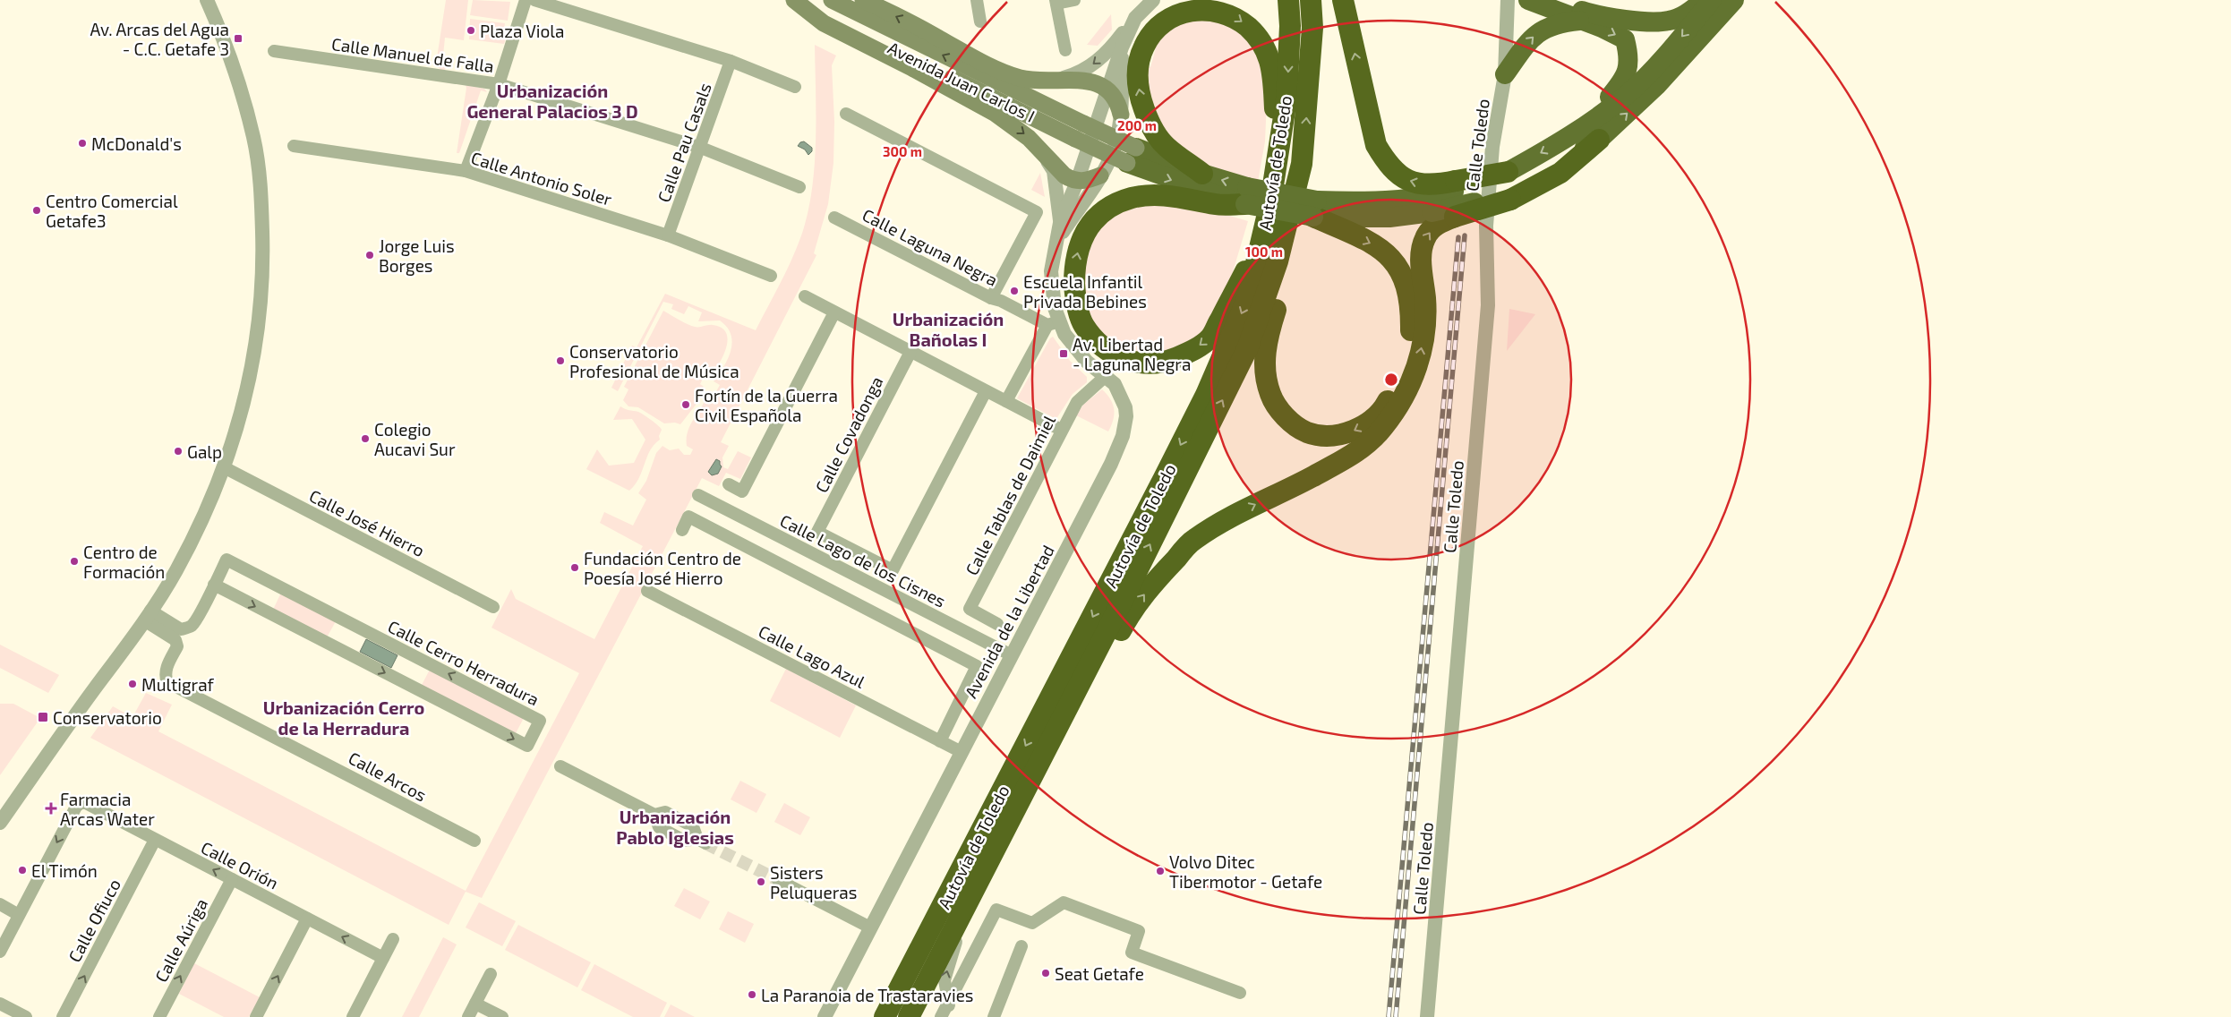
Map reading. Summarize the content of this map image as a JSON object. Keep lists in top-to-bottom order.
{
  "streets": {
    "highway": ["Autovía de Toledo"],
    "main road": ["Avenida Juan Carlos I"],
    "street": [
      "Calle Manuel de Falla",
      "Calle Pau Casals",
      "Calle Toledo",
      "Calle Antonio Soler",
      "Calle Laguna Negra",
      "Calle Covadonga",
      "Calle Tablas de Daimiel",
      "Calle José Hierro",
      "Calle Lago de los Cisnes",
      "Avenida de la Libertad",
      "Calle Lago Azul",
      "Calle Cerro Herradura",
      "Calle Arcos",
      "Calle Orión",
      "Calle Ofiuco",
      "Calle Aúriga"
    ]
  },
  "crossings": [
    ["Calle Manuel de Falla", "Calle Pau Casals"],
    ["Calle Pau Casals", "Calle Antonio Soler"],
    ["Calle Laguna Negra", "Avenida de la Libertad"],
    ["Calle Tablas de Daimiel", "Avenida de la Libertad"],
    ["Calle Lago de los Cisnes", "Avenida de la Libertad"],
    ["Avenida de la Libertad", "Calle Lago Azul"],
    ["Calle Cerro Herradura", "Calle Arcos"],
    ["Calle Orión", "Calle Ofiuco"],
    ["Calle Orión", "Calle Aúriga"]
  ],
  "one_way": ["Calle Ofiuco"],
  "districts": [
    "Urbanización General Palacios 3 D",
    "Urbanización Bañolas I",
    "Urbanización Cerro de la Herradura",
    "Urbanización Pablo Iglesias"
  ],
  "places": {
    "other": [
      "Plaza Viola",
      "McDonald's",
      "Centro Comercial Getafe3",
      "Jorge Luis Borges",
      "Escuela Infantil Privada Bebines",
      "Conservatorio Profesional de Música",
      "Fortín de la Guerra Civil Española",
      "Colegio Aucavi Sur",
      "Galp",
      "Centro de Formación",
      "Fundación Centro de Poesía José Hierro",
      "Multigraf",
      "El Timón",
      "Volvo Ditec Tibermotor - Getafe",
      "Sisters Peluqueras",
      "Seat Getafe",
      "La Paranoia de Trastaravies"
    ],
    "transit": ["Av. Arcas del Agua - C.C. Getafe 3", "Av. Libertad - Laguna Negra", "Conservatorio"],
    "health": ["Farmacia Arcas Water"]
  },
  "rings": ["200 m", "300 m", "100 m"]
}
